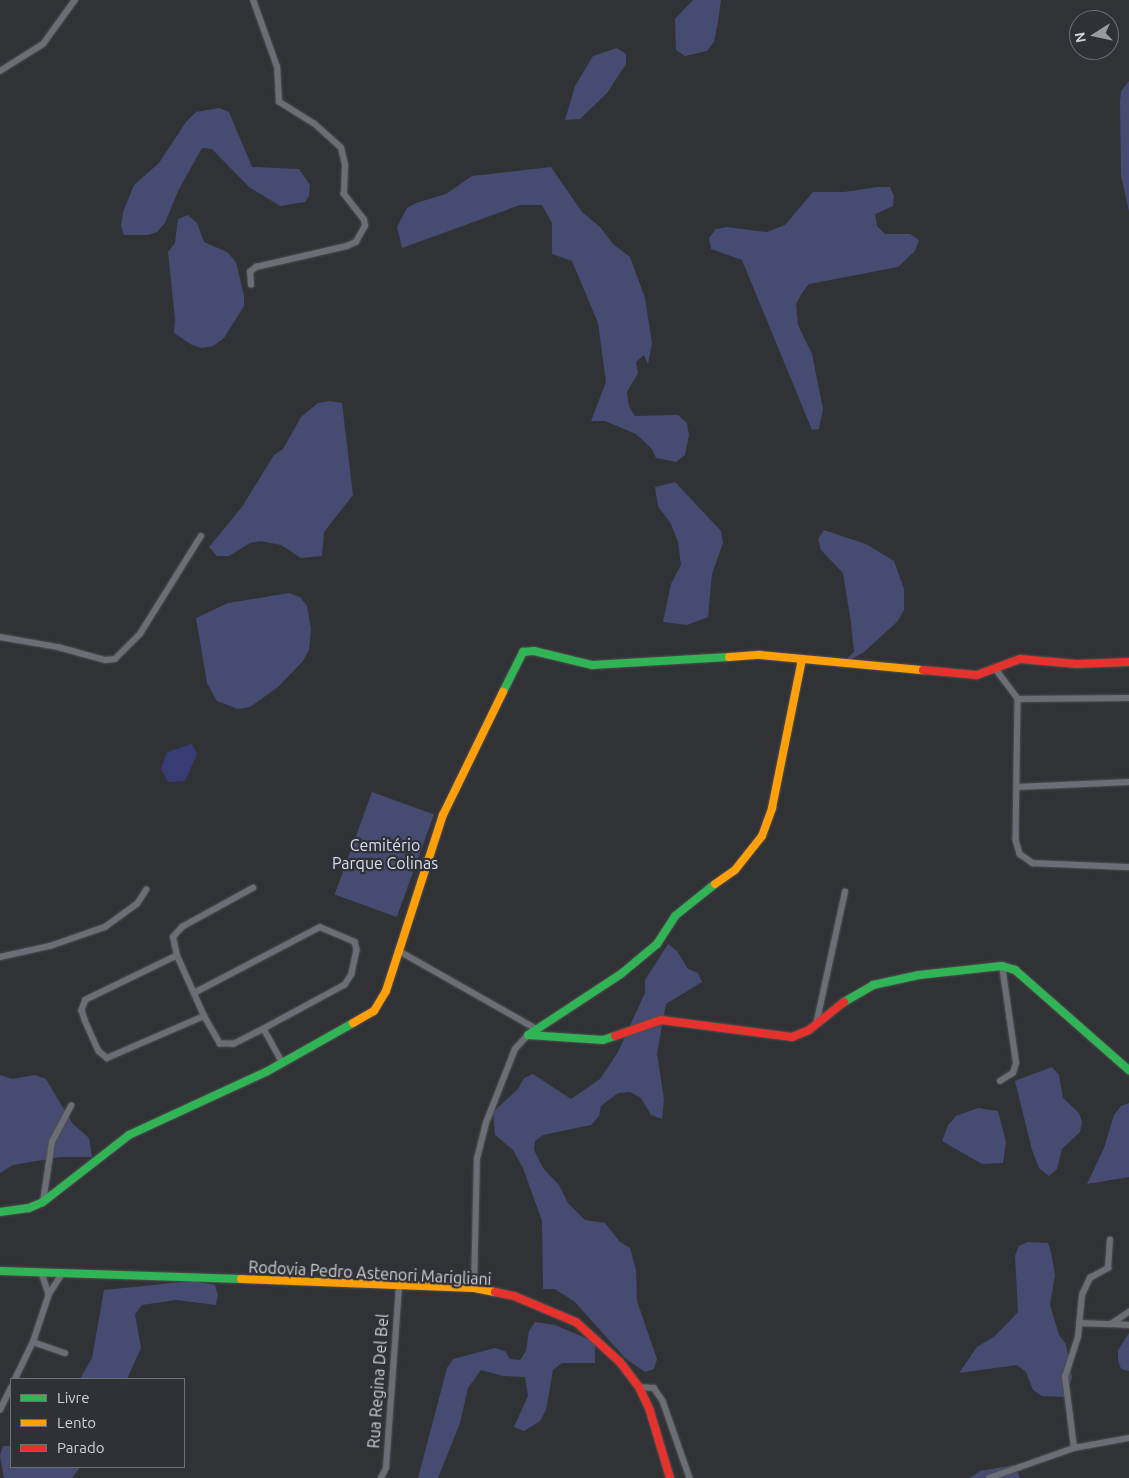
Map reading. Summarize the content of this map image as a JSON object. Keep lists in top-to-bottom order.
{
  "streets": {
    "street": ["Rodovia Pedro Astenori Marigliani", "Rua Regina Del Bel"]
  },
  "crossings": [
    ["Rodovia Pedro Astenori Marigliani", "Rua Regina Del Bel"]
  ],
  "parks": ["Cemitério Parque Colinas"],
  "legend": ["Livre", "Lento", "Parado"],
  "north": "left"
}
